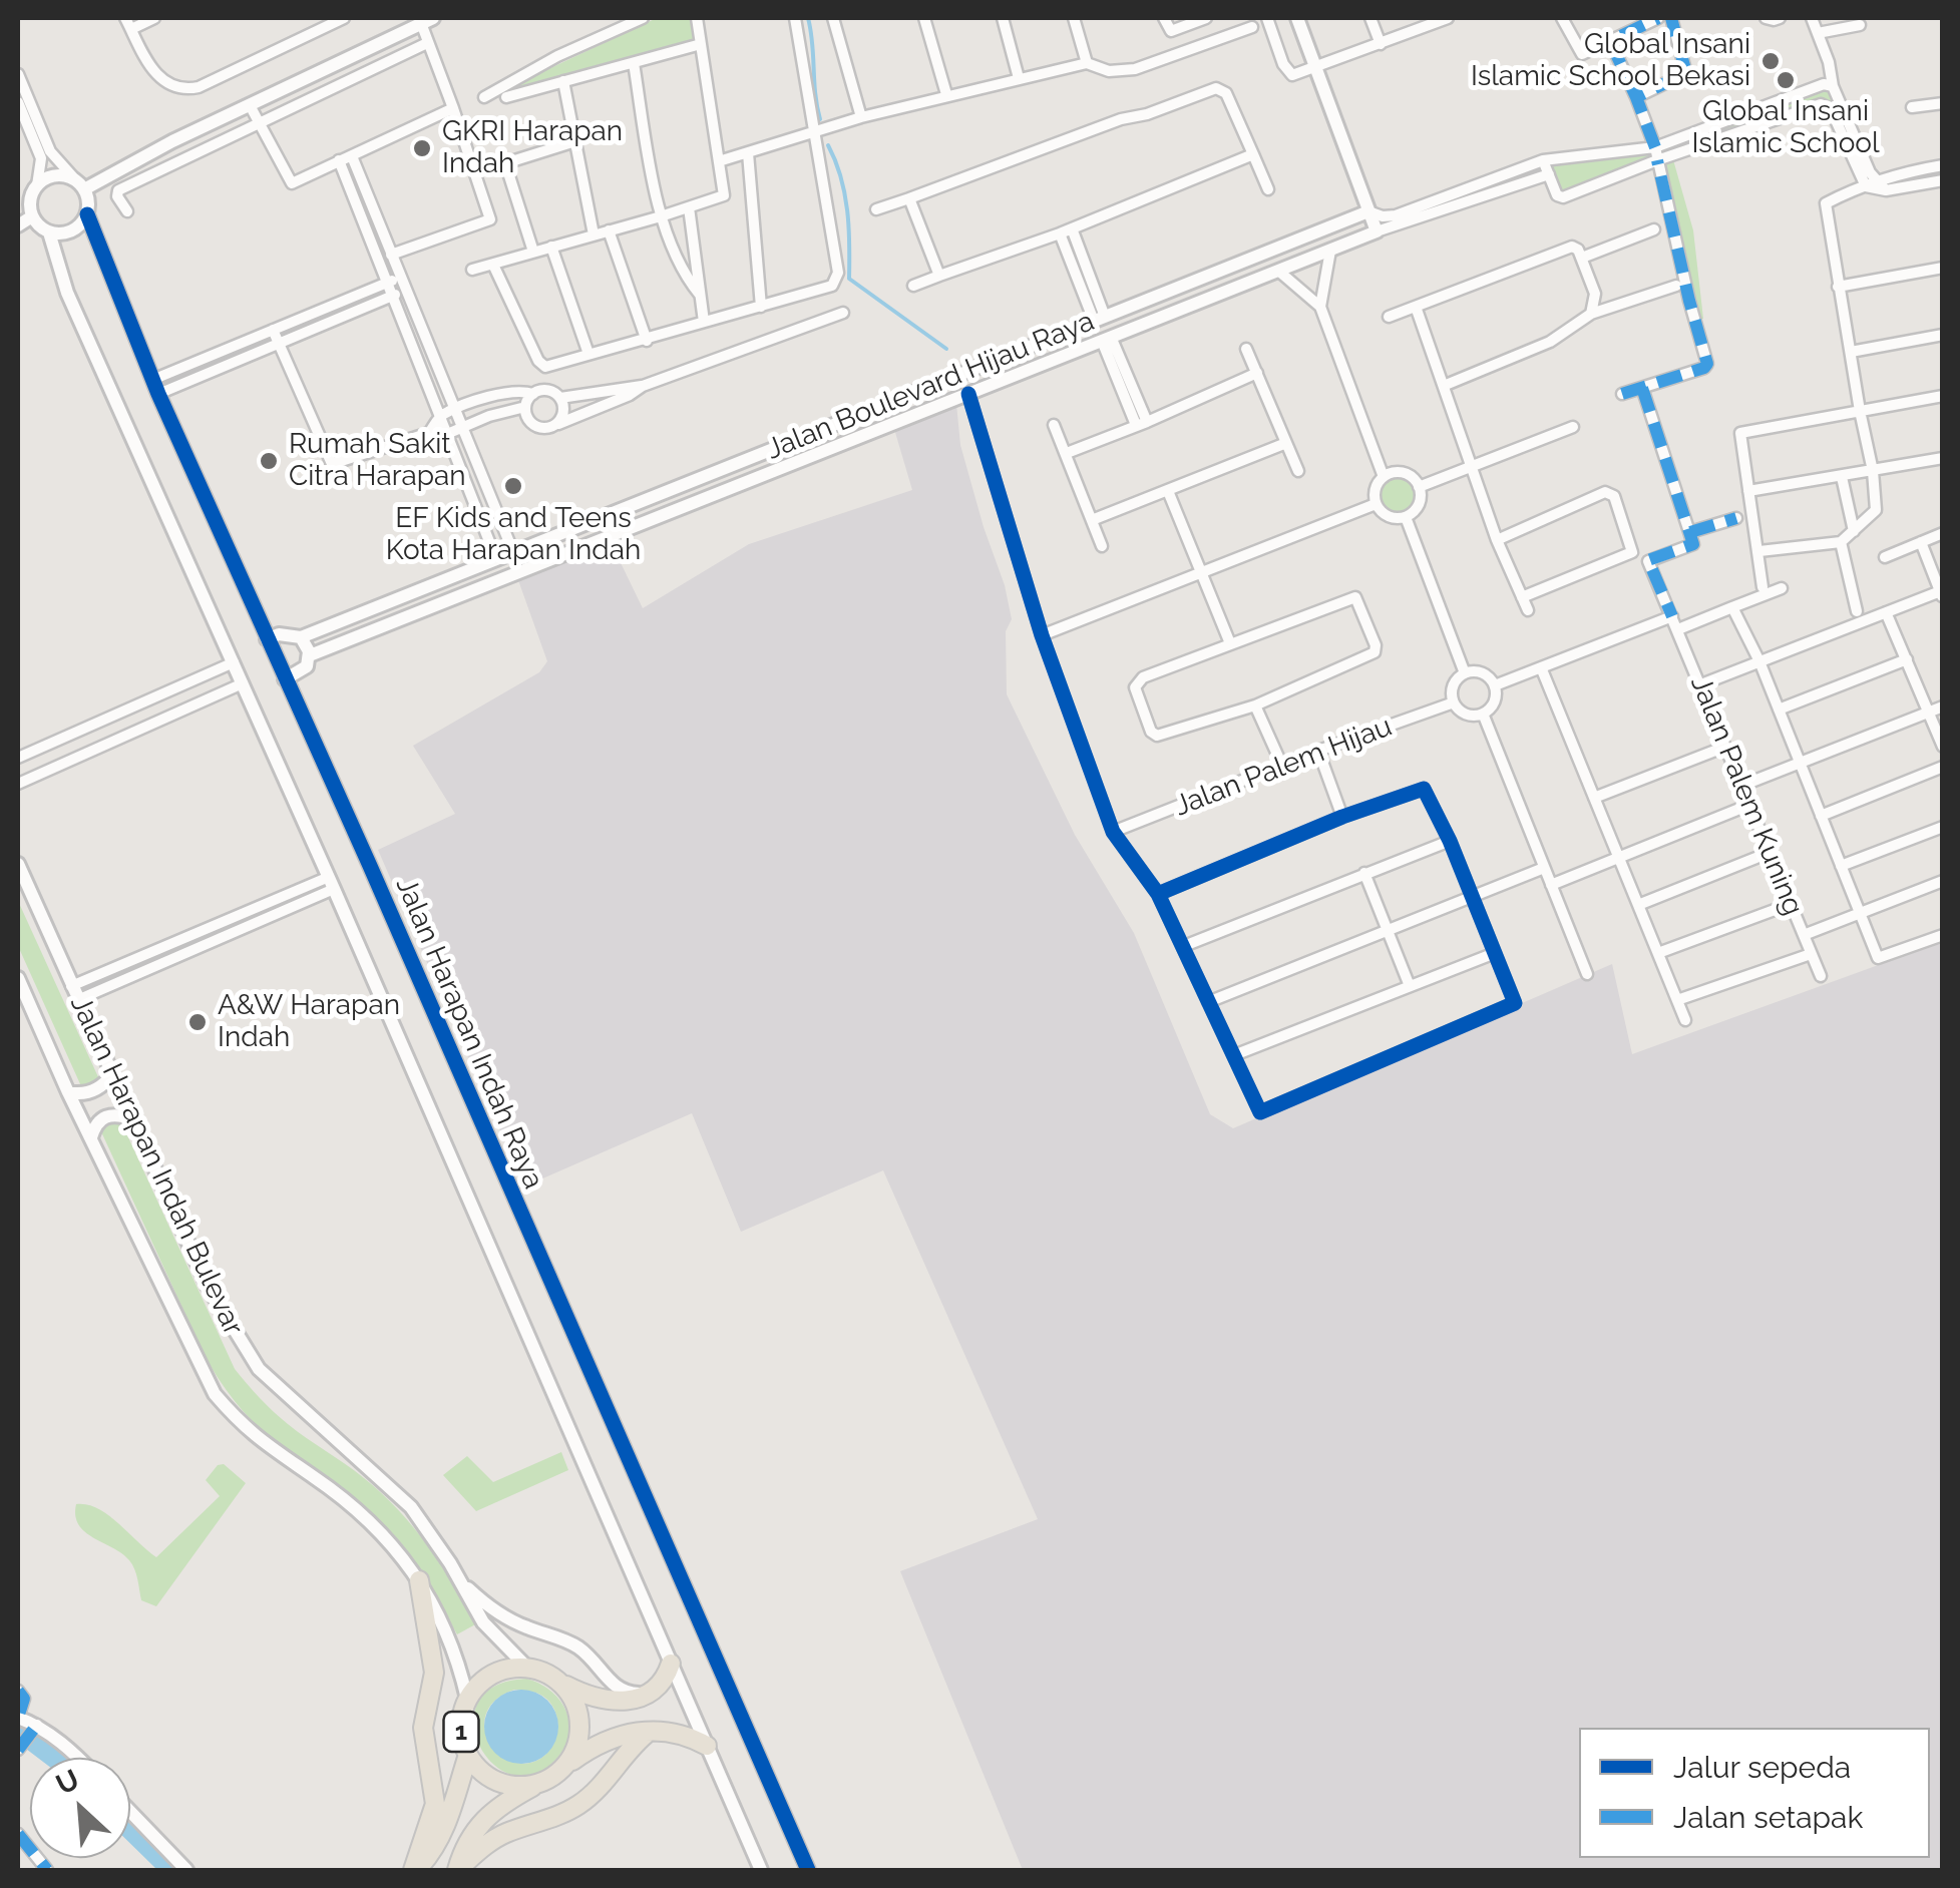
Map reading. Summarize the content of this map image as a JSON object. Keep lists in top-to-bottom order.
{
  "streets": {
    "highway": ["1"],
    "street": [
      "Jalan Boulevard Hijau Raya",
      "Jalan Palem Hijau",
      "Jalan Palem Kuning",
      "Jalan Harapan Indah Raya",
      "Jalan Harapan Indah Bulevar"
    ]
  },
  "crossings": [
    ["Jalan Boulevard Hijau Raya", "Jalan Harapan Indah Raya"],
    ["Jalan Harapan Indah Bulevar", "1"]
  ],
  "places": [
    "Global Insani Islamic School Bekasi",
    "Global Insani Islamic School",
    "GKRI Harapan Indah",
    "Rumah Sakit Citra Harapan",
    "EF Kids and Teens Kota Harapan Indah",
    "A&W Harapan Indah"
  ],
  "legend": ["Jalur sepeda", "Jalan setapak"],
  "north": "top left"
}
